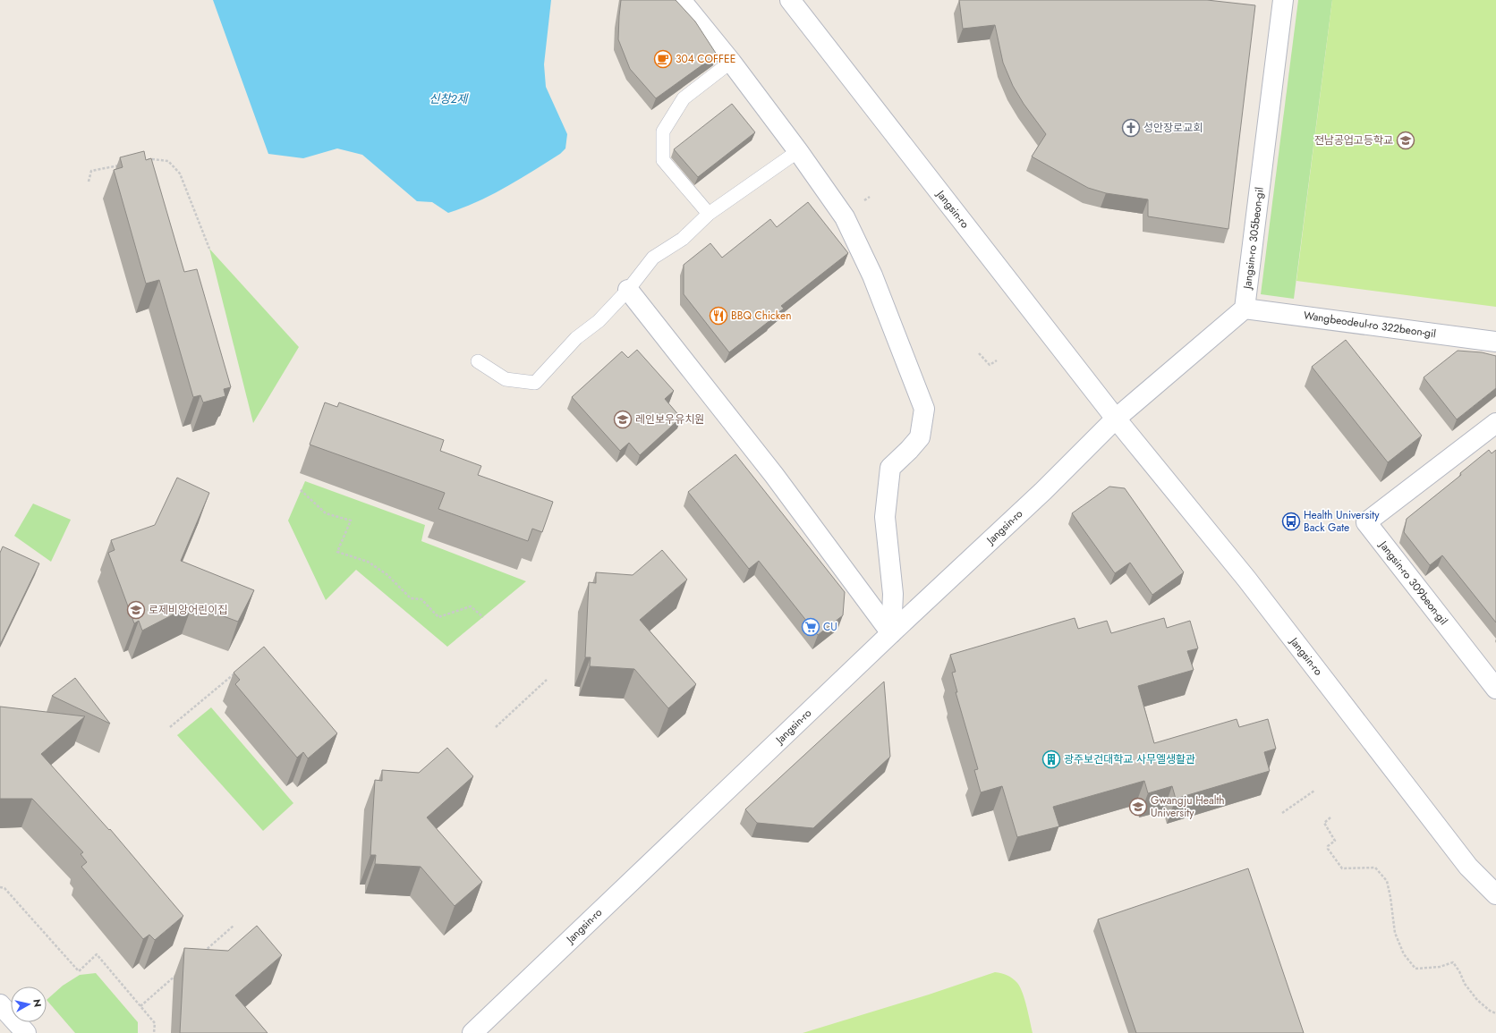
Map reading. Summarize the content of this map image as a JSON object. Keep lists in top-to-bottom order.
{
  "streets": {
    "street": [
      "Jangsin-ro",
      "Jangsin-ro 305beon-gil",
      "Wangbeodeul-ro 322beon-gil",
      "Jangsin-ro 309beon-gil"
    ]
  },
  "crossings": [
    ["Jangsin-ro 305beon-gil", "Wangbeodeul-ro 322beon-gil"]
  ],
  "water": ["신창2제"],
  "places": {
    "cafe": ["304 COFFEE"],
    "church": ["성안장로교회"],
    "school or university": [
      "전남공업고등학교",
      "레인보우유치원",
      "로제비앙어린이집",
      "Gwangju Health University"
    ],
    "restaurant": ["BBQ Chicken"],
    "bus stop": ["Health University Back Gate"],
    "supermarket": ["CU"],
    "building": ["광주보건대학교 사무엘생활관"]
  },
  "north": "right"
}
